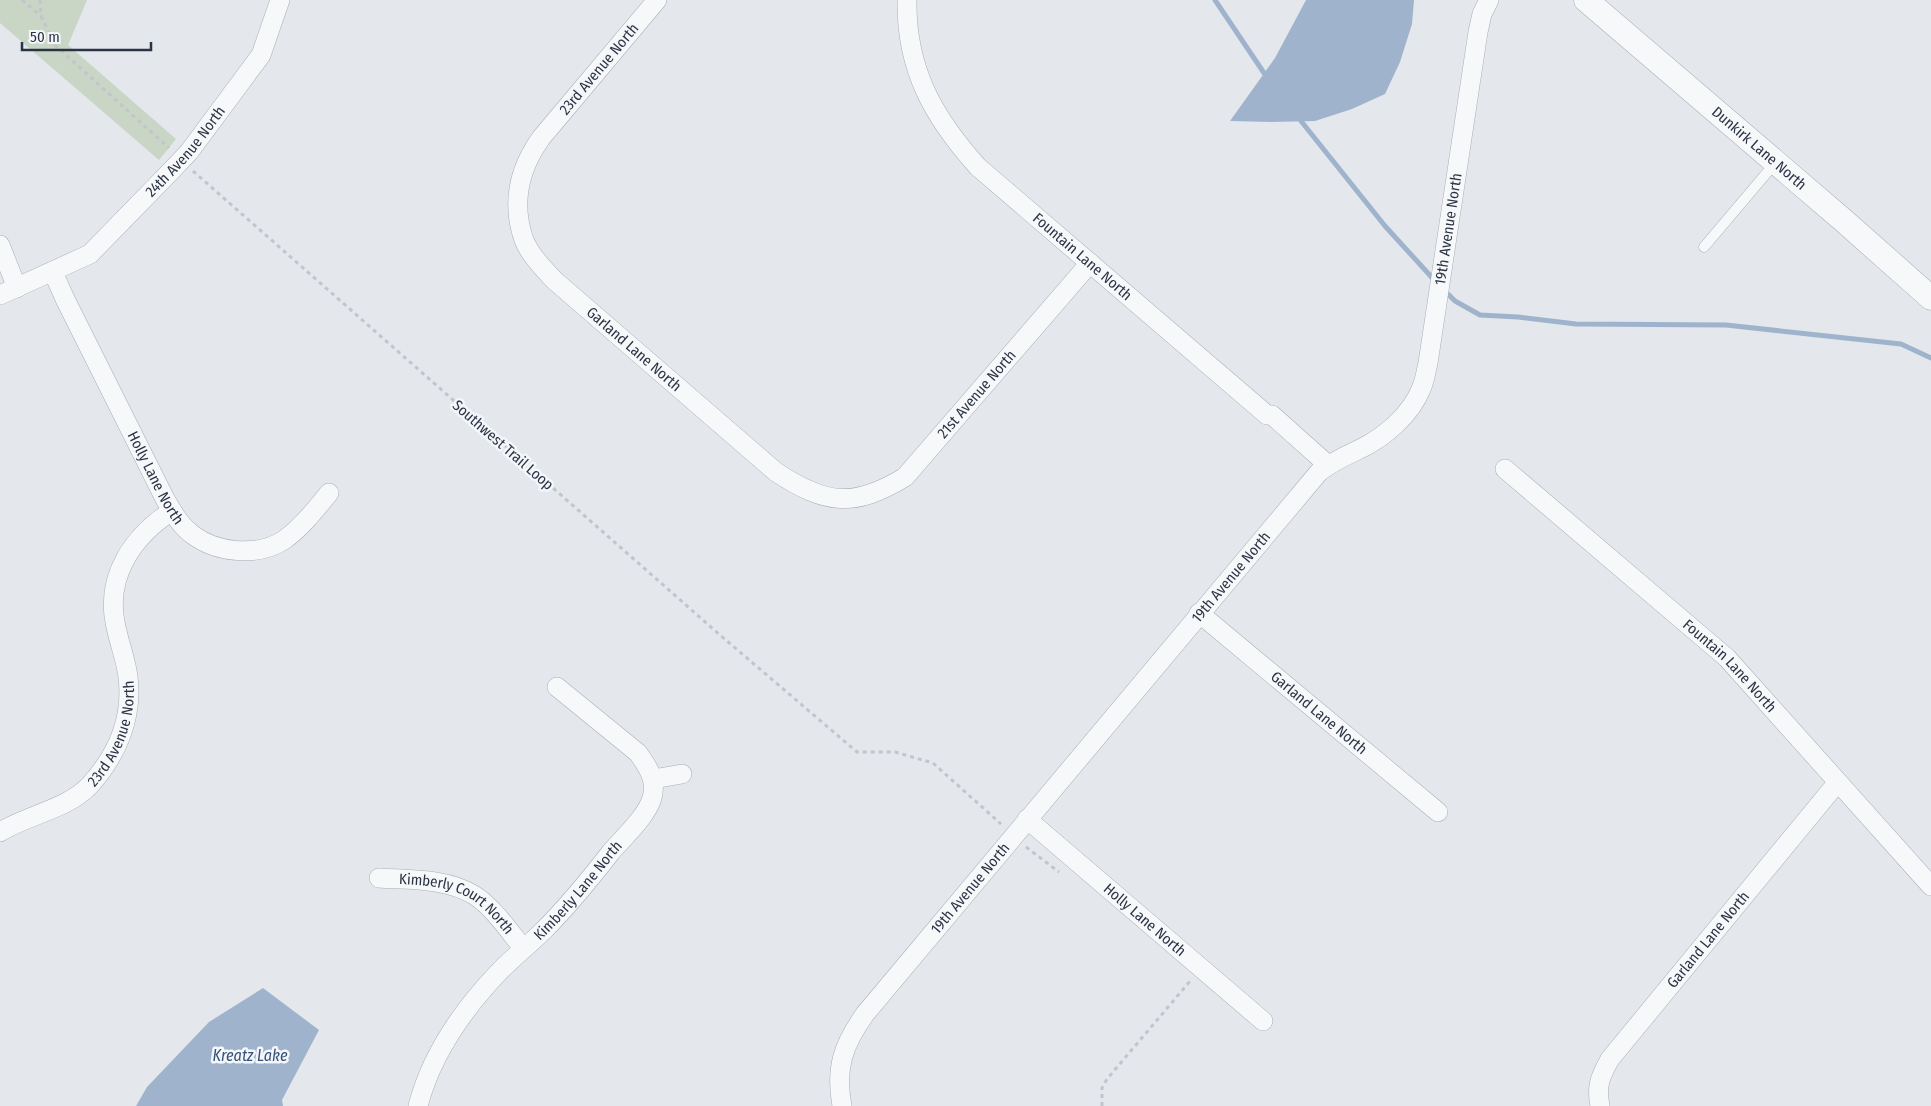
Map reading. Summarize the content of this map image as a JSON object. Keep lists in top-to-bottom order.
{
  "streets": {
    "street": [
      "23rd Avenue North",
      "Dunkirk Lane North",
      "24th Avenue North",
      "19th Avenue North",
      "Fountain Lane North",
      "Garland Lane North",
      "21st Avenue North",
      "Holly Lane North",
      "Kimberly Lane North",
      "Kimberly Court North"
    ],
    "path": ["Southwest Trail Loop"]
  },
  "crossings": [
    ["23rd Avenue North", "Garland Lane North"],
    ["23rd Avenue North", "Holly Lane North"],
    ["24th Avenue North", "Southwest Trail Loop"],
    ["24th Avenue North", "Holly Lane North"],
    ["19th Avenue North", "Fountain Lane North"],
    ["19th Avenue North", "Garland Lane North"],
    ["19th Avenue North", "Holly Lane North"],
    ["Fountain Lane North", "Garland Lane North"],
    ["Fountain Lane North", "21st Avenue North"],
    ["Garland Lane North", "21st Avenue North"],
    ["Kimberly Lane North", "Kimberly Court North"]
  ],
  "water": ["Kreatz Lake"],
  "scale_bar": "50 m"
}
